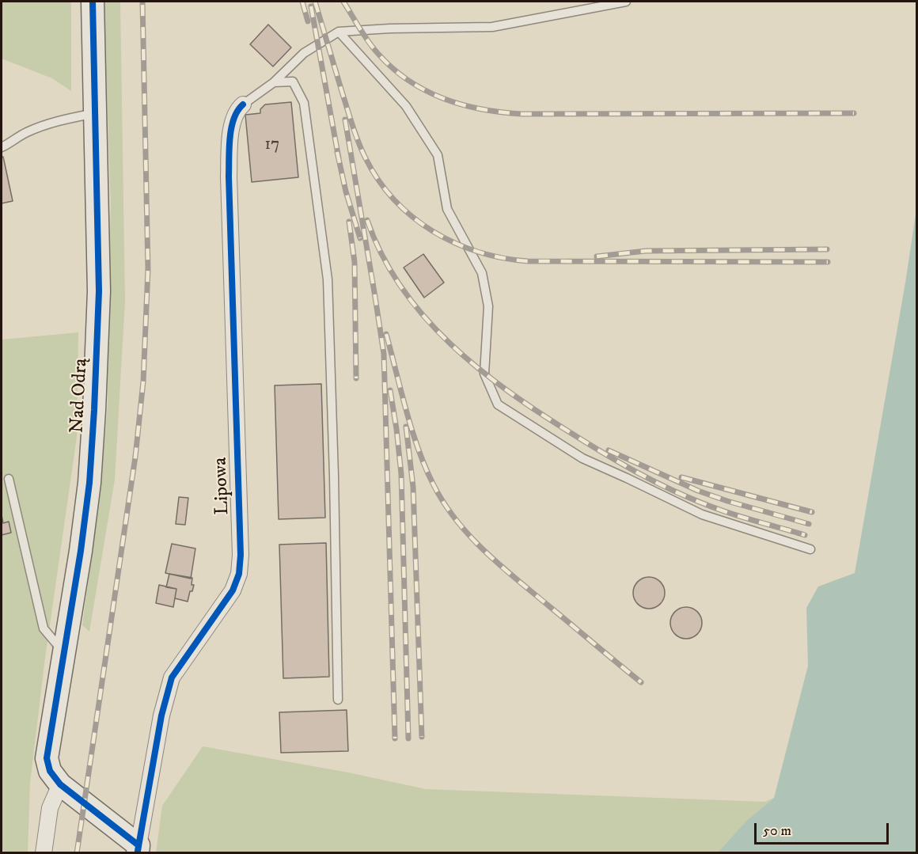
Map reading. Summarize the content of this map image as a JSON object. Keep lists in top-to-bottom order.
{
  "streets": {
    "street": ["Nad Odrą", "Lipowa"]
  },
  "crossings": [
    ["Nad Odrą", "Lipowa"]
  ],
  "house_numbers": ["17"],
  "scale_bar": "50 m"
}
